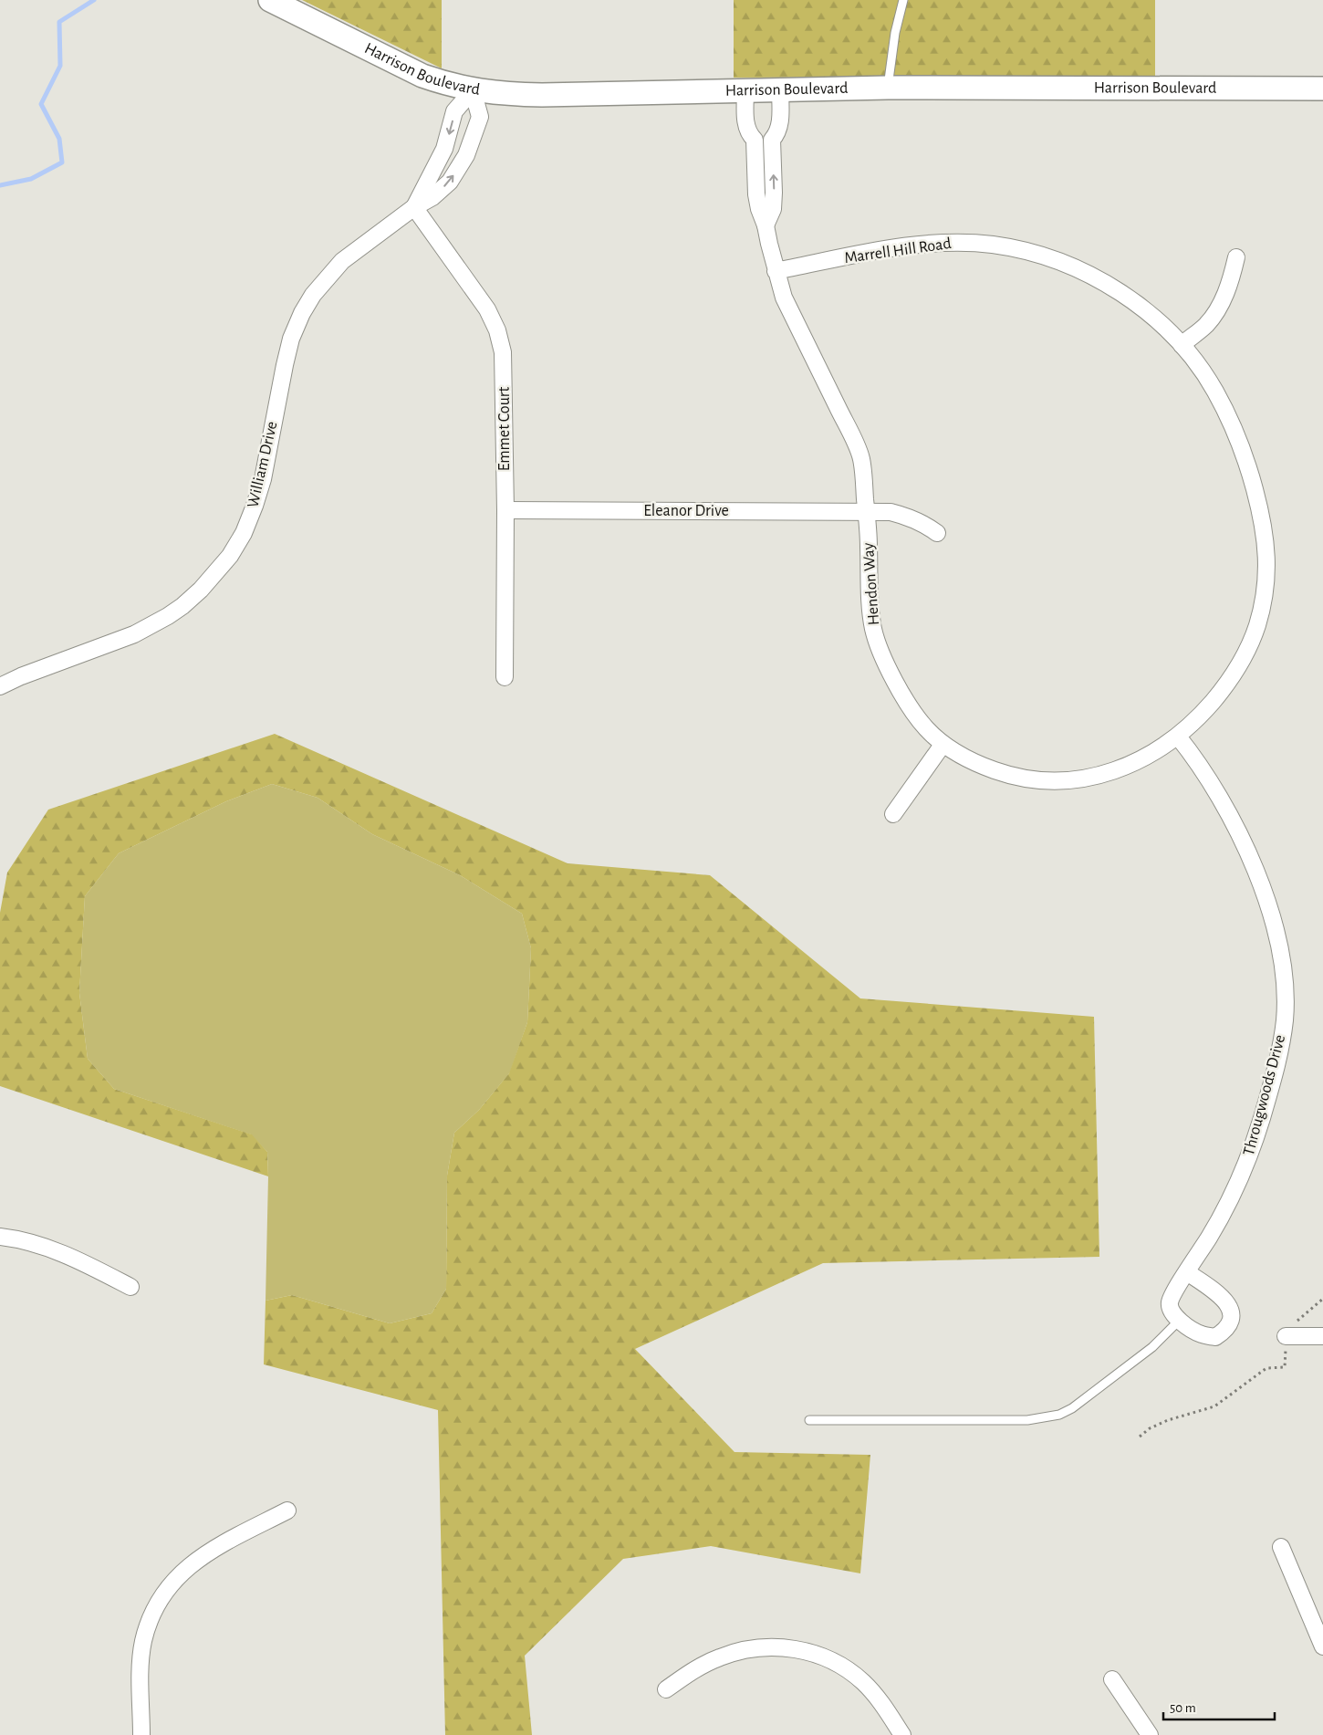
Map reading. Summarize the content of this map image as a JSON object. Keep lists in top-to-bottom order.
{
  "streets": {
    "street": [
      "Harrison Boulevard",
      "Marrell Hill Road",
      "Emmet Court",
      "William Drive",
      "Eleanor Drive",
      "Hendon Way",
      "Througwoods Drive"
    ]
  },
  "crossings": [
    ["Harrison Boulevard", "William Drive"],
    ["Harrison Boulevard", "Hendon Way"],
    ["Marrell Hill Road", "Hendon Way"],
    ["Marrell Hill Road", "Througwoods Drive"],
    ["Emmet Court", "William Drive"],
    ["Emmet Court", "Eleanor Drive"],
    ["Eleanor Drive", "Hendon Way"],
    ["Hendon Way", "Througwoods Drive"]
  ],
  "scale_bar": "50 m"
}
